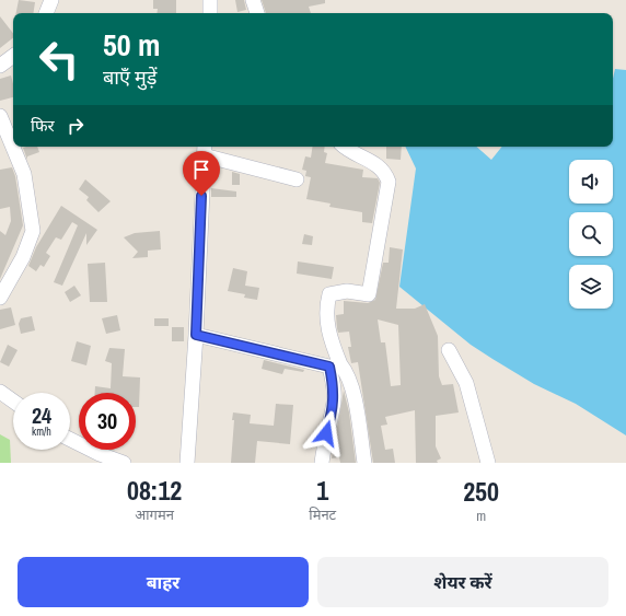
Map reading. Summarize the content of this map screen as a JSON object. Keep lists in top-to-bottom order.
{
  "page": {
    "turn": ["50 m", "बाएँ मुड़ें"],
    "then": "फिर",
    "speed": "24 km/h",
    "limit": "30",
    "eta": [
      "08:12",
      "आगमन",
      "1",
      "मिनट",
      "250",
      "m"
    ],
    "buttons": ["बाहर", "शेयर करें"]
  }
}
